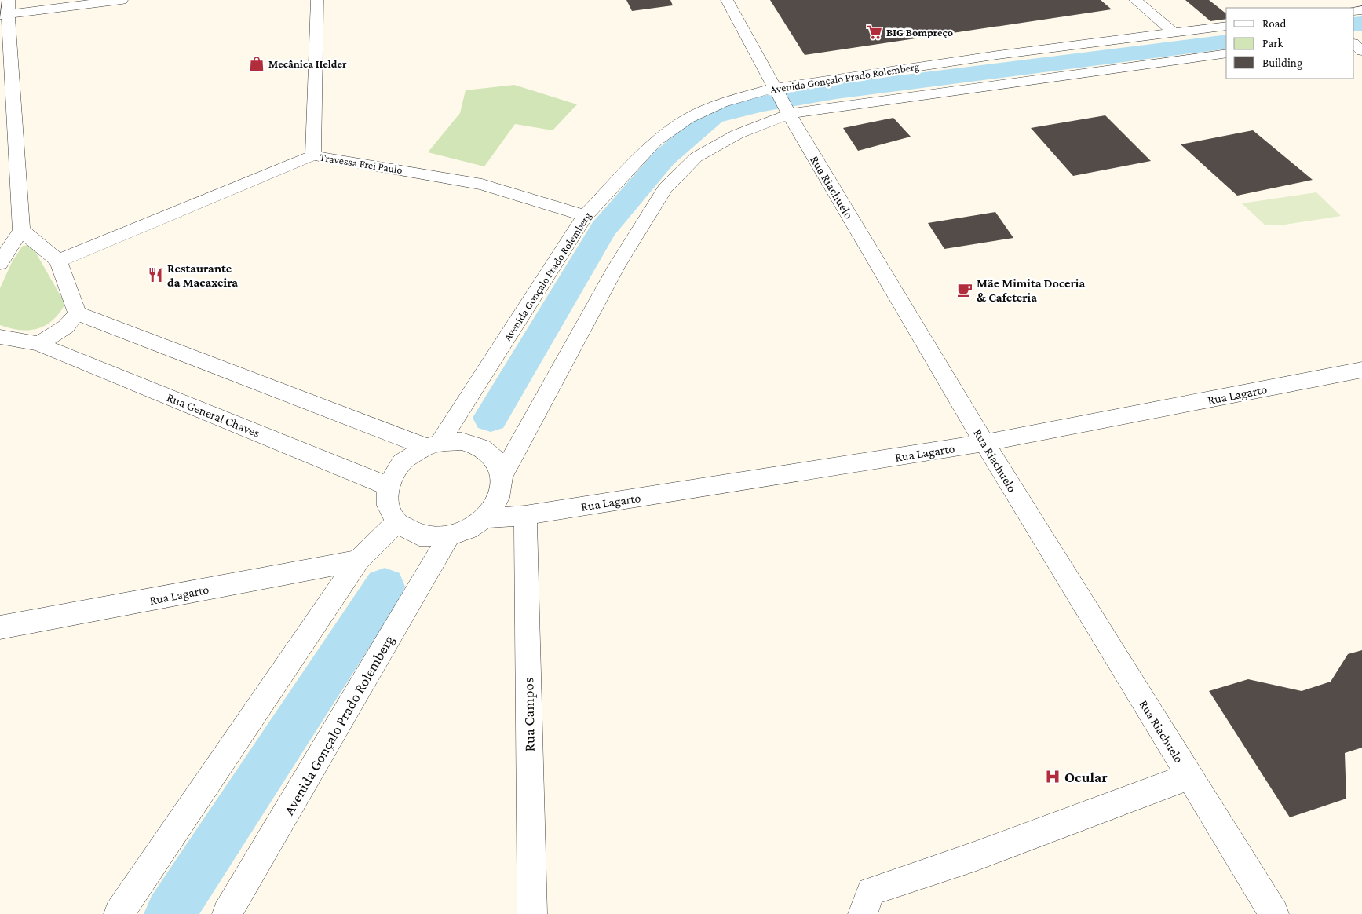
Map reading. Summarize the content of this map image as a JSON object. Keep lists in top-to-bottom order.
{
  "streets": {
    "street": [
      "Avenida Gonçalo Prado Rolemberg",
      "Travessa Frei Paulo",
      "Rua Riachuelo",
      "Rua Lagarto",
      "Rua General Chaves",
      "Rua Campos"
    ]
  },
  "crossings": [
    ["Avenida Gonçalo Prado Rolemberg", "Travessa Frei Paulo"],
    ["Avenida Gonçalo Prado Rolemberg", "Rua Riachuelo"],
    ["Avenida Gonçalo Prado Rolemberg", "Rua Lagarto"],
    ["Avenida Gonçalo Prado Rolemberg", "Rua General Chaves"],
    ["Rua Riachuelo", "Rua Lagarto"],
    ["Rua Lagarto", "Rua General Chaves"],
    ["Rua Lagarto", "Rua Campos"]
  ],
  "places": {
    "supermarket": ["BIG Bompreço"],
    "shop": ["Mecânica Helder"],
    "restaurant": ["Restaurante da Macaxeira"],
    "cafe": ["Mãe Mimita Doceria & Cafeteria"],
    "hospital": ["Ocular"]
  },
  "legend": ["Road", "Park", "Building"]
}
